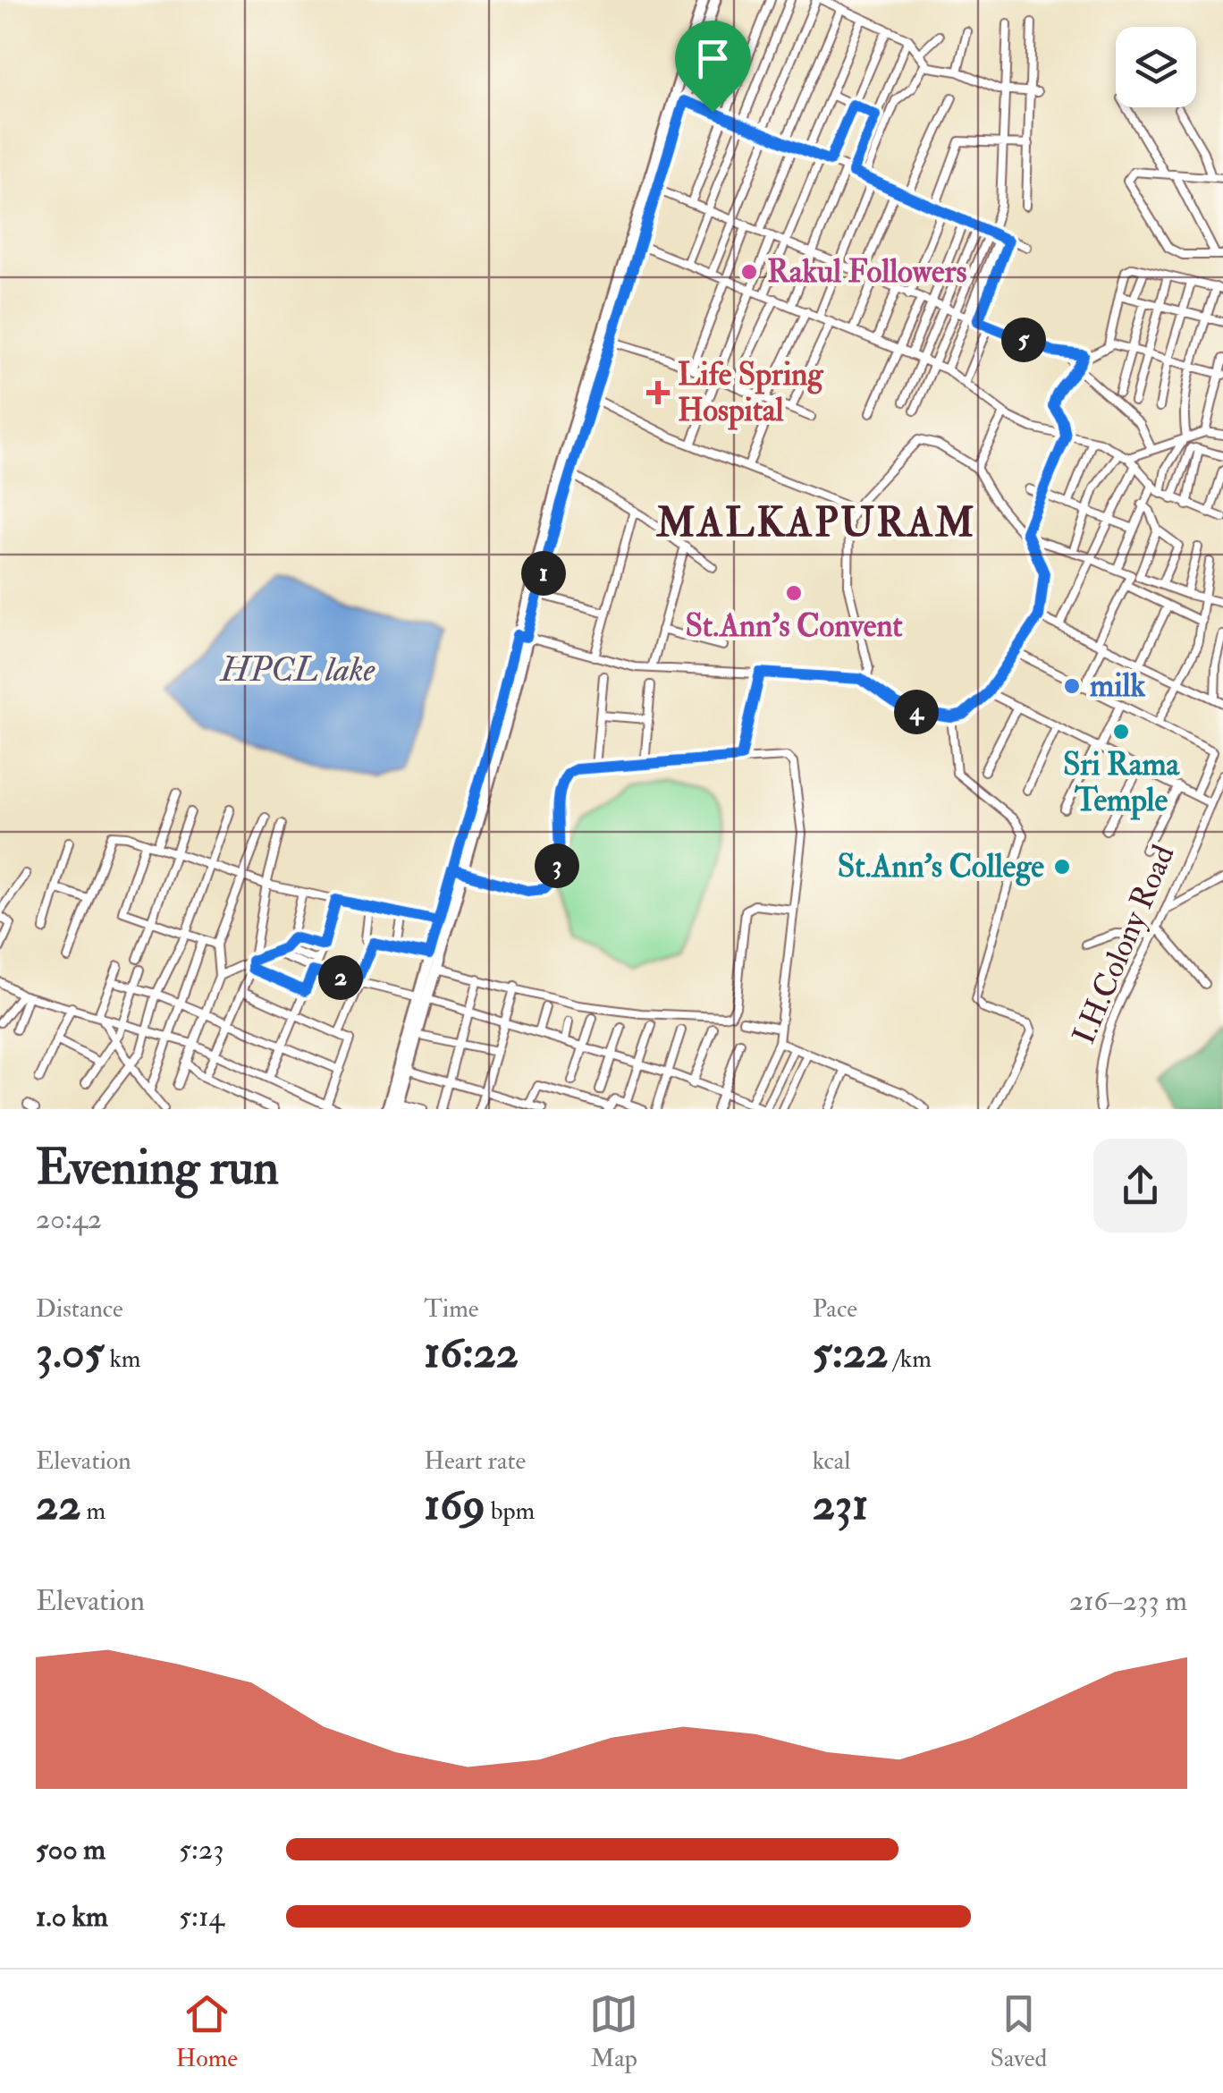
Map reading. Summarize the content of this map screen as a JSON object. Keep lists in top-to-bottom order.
{
  "streets": {
    "street": ["I.H.Colony Road"]
  },
  "districts": ["MALKAPURAM"],
  "water": ["HPCL lake"],
  "places": {
    "other": [
      "Rakul Followers",
      "St.Ann's Convent",
      "milk",
      "Sri Rama Temple",
      "St.Ann's College"
    ],
    "health": ["Life Spring Hospital"]
  },
  "page": {
    "pins": [
      "5",
      "1",
      "4",
      "3",
      "2"
    ],
    "heading": ["Evening run", "20:42"],
    "stats": [
      ["Distance", "3.05 km"],
      ["Time", "16:22"],
      ["Pace", "5:22 /km"],
      ["Elevation", "22 m"],
      ["Heart rate", "169 bpm"],
      ["kcal", "231"]
    ],
    "chart": ["Elevation", "216–233 m"],
    "list": [
      {
        "name": "500 m",
        "note": "5:23"
      },
      {
        "name": "1.0 km",
        "note": "5:14"
      }
    ],
    "tabs": ["Home", "Map", "Saved"]
  }
}
